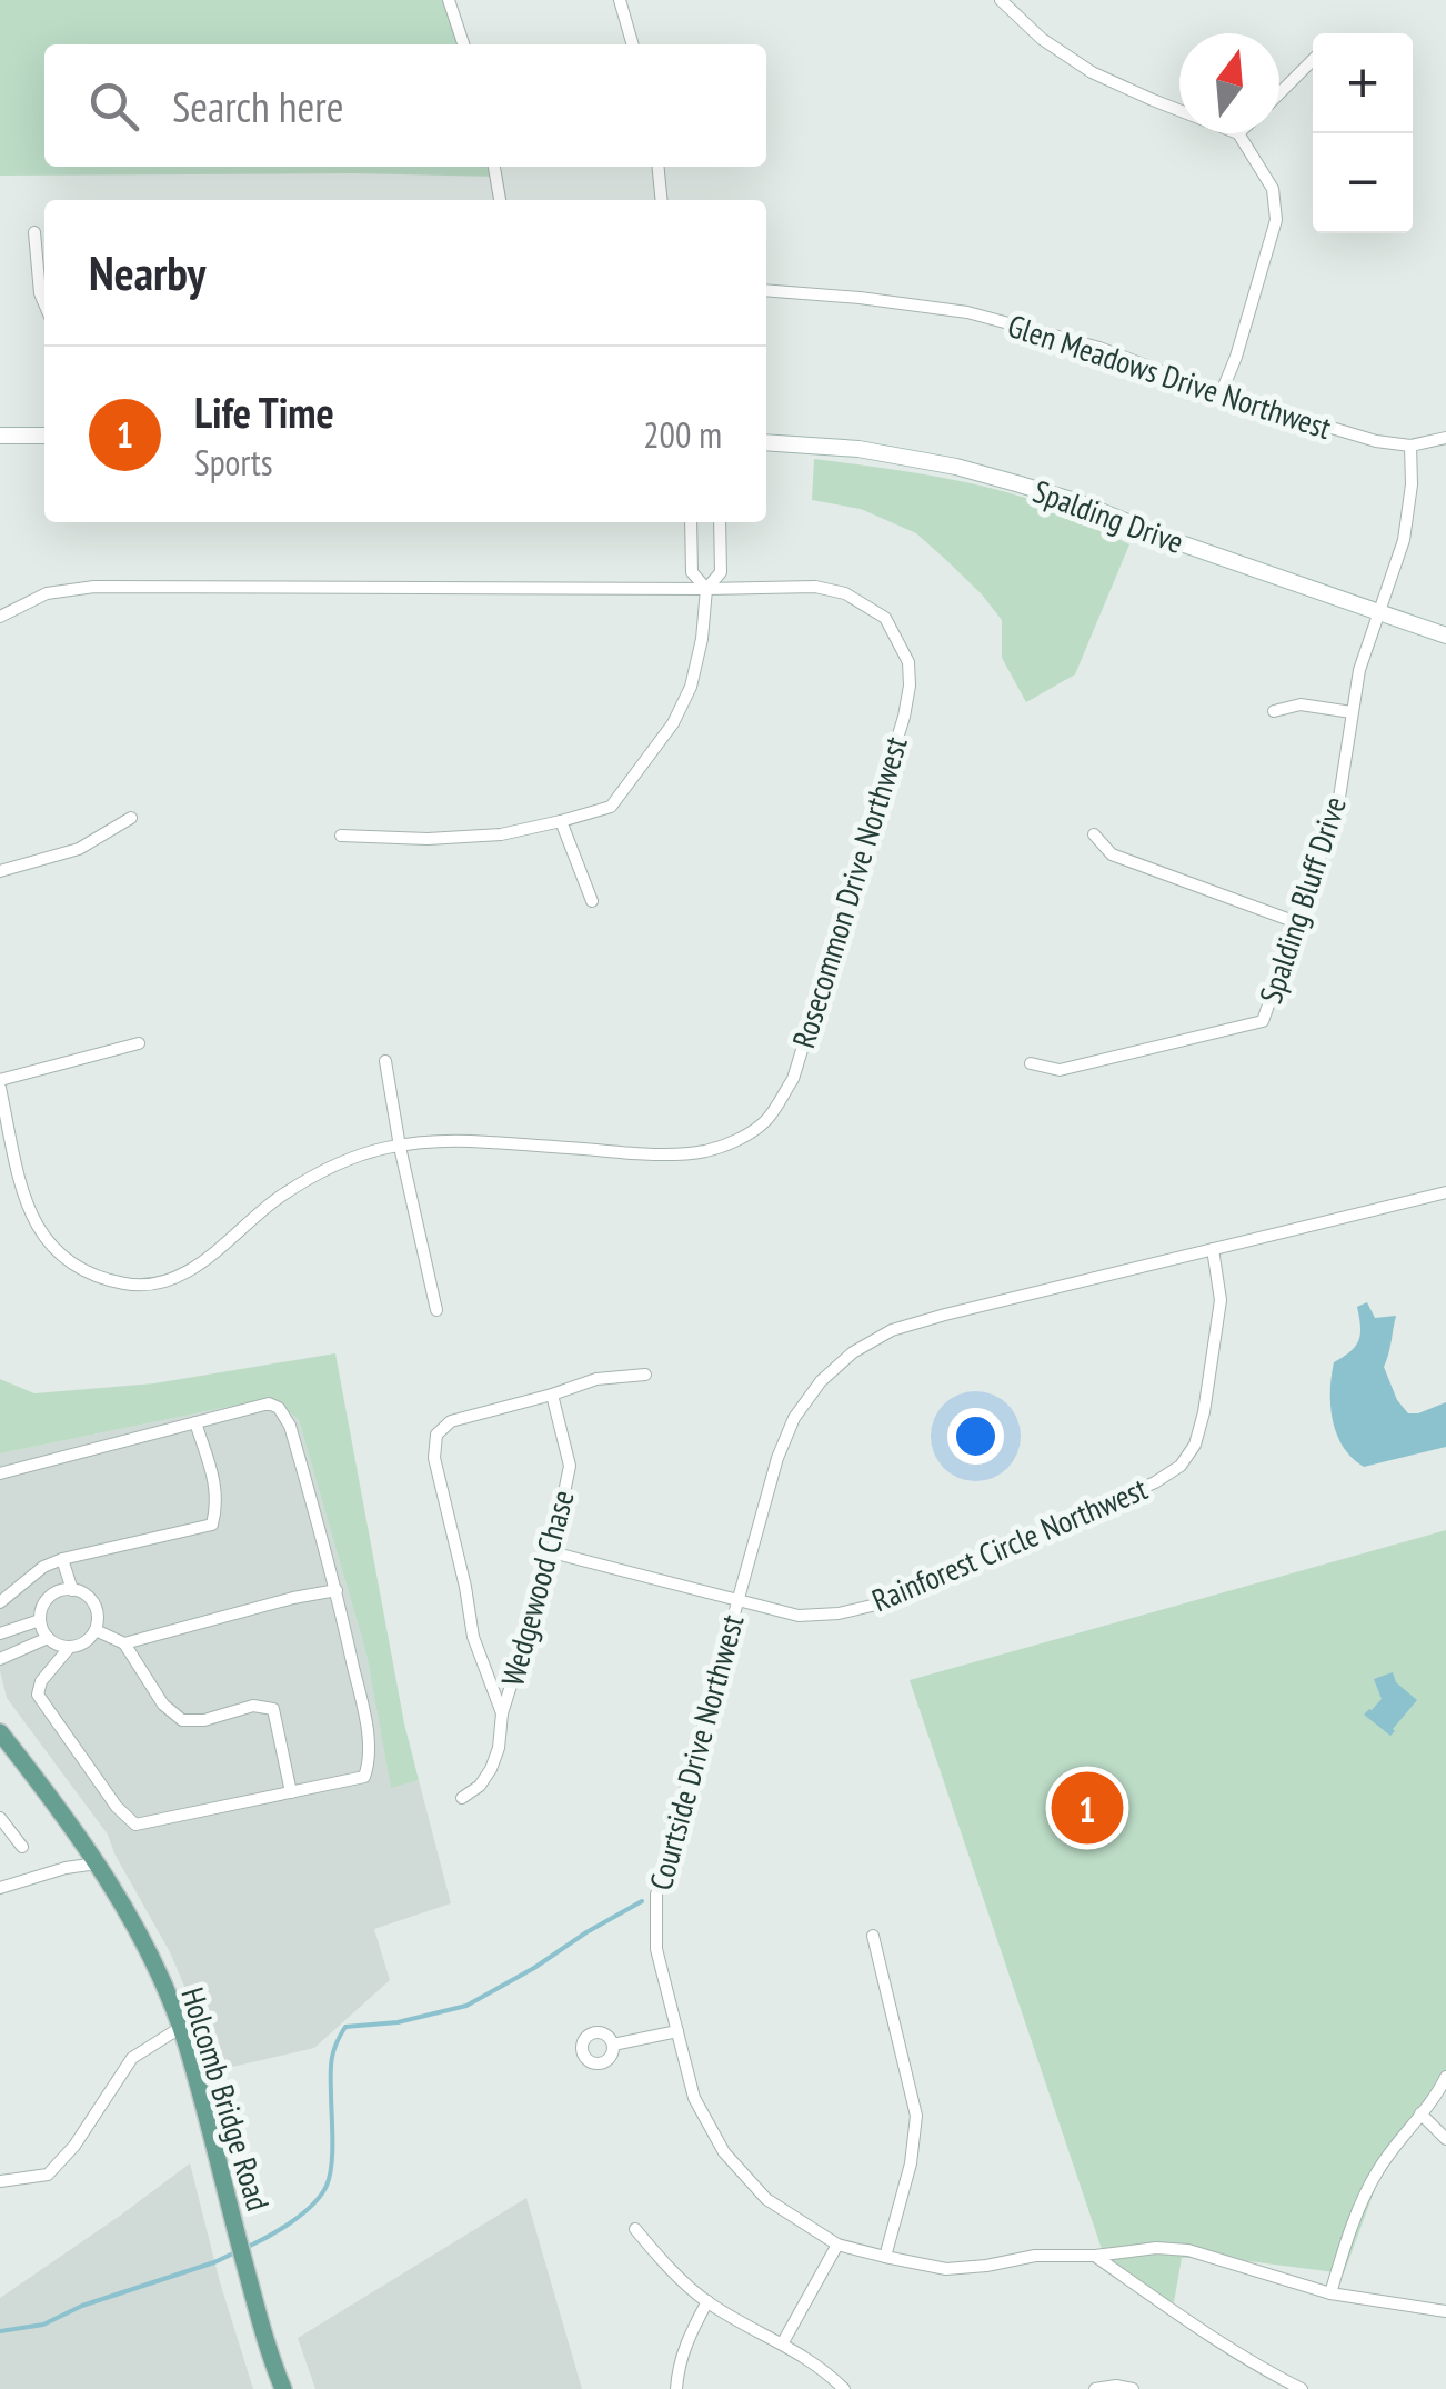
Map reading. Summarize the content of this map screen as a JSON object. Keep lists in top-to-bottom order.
{
  "streets": {
    "main road": ["Spalding Drive", "Holcomb Bridge Road"],
    "street": [
      "Glen Meadows Drive Northwest",
      "Rosecommon Drive Northwest",
      "Spalding Bluff Drive",
      "Rainforest Circle Northwest",
      "Wedgewood Chase",
      "Courtside Drive Northwest"
    ]
  },
  "crossings": [
    ["Glen Meadows Drive Northwest", "Spalding Bluff Drive"],
    ["Spalding Drive", "Spalding Bluff Drive"],
    ["Rainforest Circle Northwest", "Wedgewood Chase"],
    ["Rainforest Circle Northwest", "Courtside Drive Northwest"]
  ],
  "north": "top",
  "page": {
    "map_buttons": ["+", "−"],
    "search": "Search here",
    "heading": "Nearby",
    "list": [
      {
        "mark": "1",
        "name": "Life Time",
        "note": "Sports",
        "value": "200 m"
      }
    ],
    "pins": "1"
  }
}
